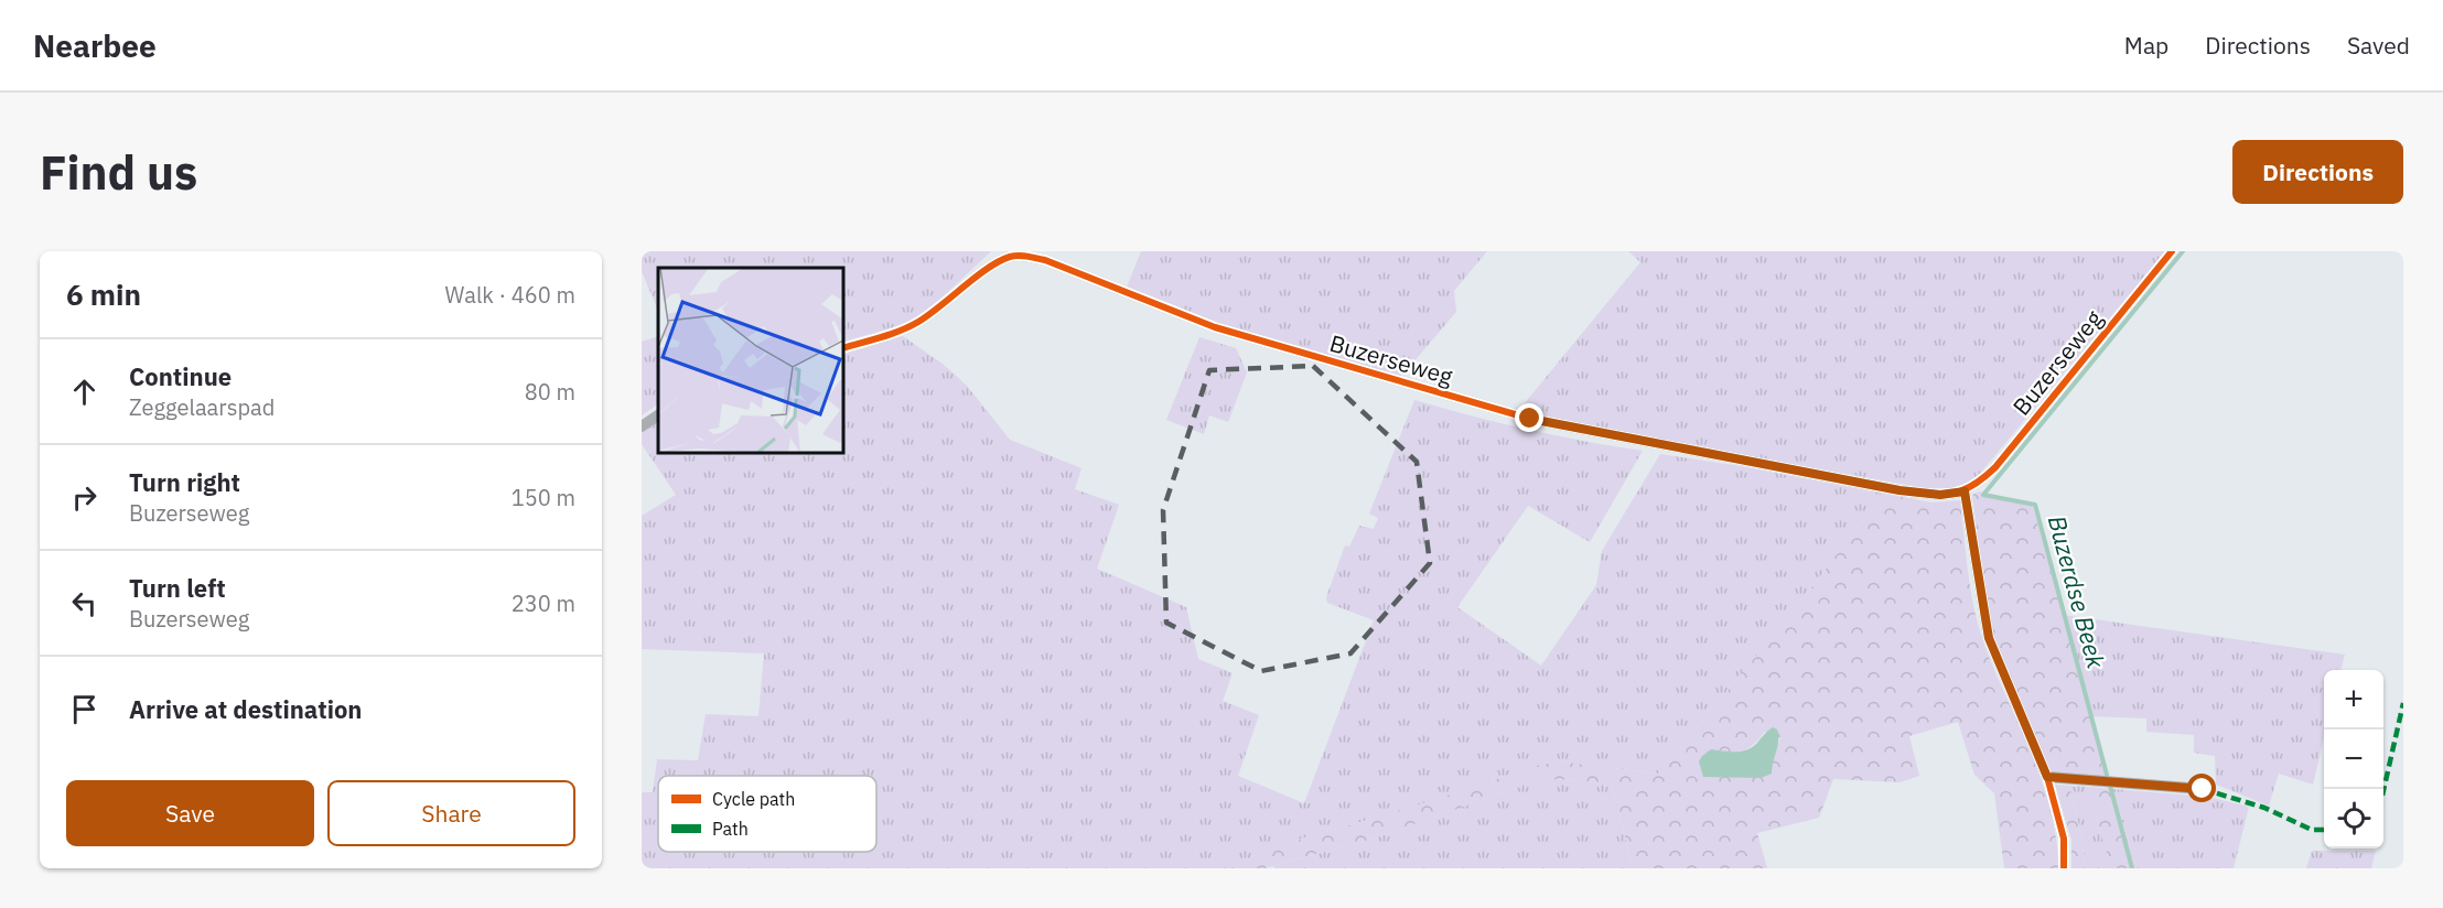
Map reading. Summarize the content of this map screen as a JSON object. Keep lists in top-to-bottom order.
{
  "streets": {
    "street": ["Buzerseweg"]
  },
  "water": ["Buzerdse Beek"],
  "legend": ["Cycle path", "Path"],
  "page": {
    "header": "Nearbee",
    "nav": ["Map", "Directions", "Saved"],
    "buttons": [
      "Directions",
      ["Save", "Share"]
    ],
    "title": "Find us",
    "heading": ["6 min", "Walk · 460 m"],
    "list": [
      ["Continue", "Zeggelaarspad", "80 m"],
      ["Turn right", "Buzerseweg", "150 m"],
      ["Turn left", "Buzerseweg", "230 m"],
      "Arrive at destination"
    ],
    "map_buttons": ["+", "−"]
  }
}
